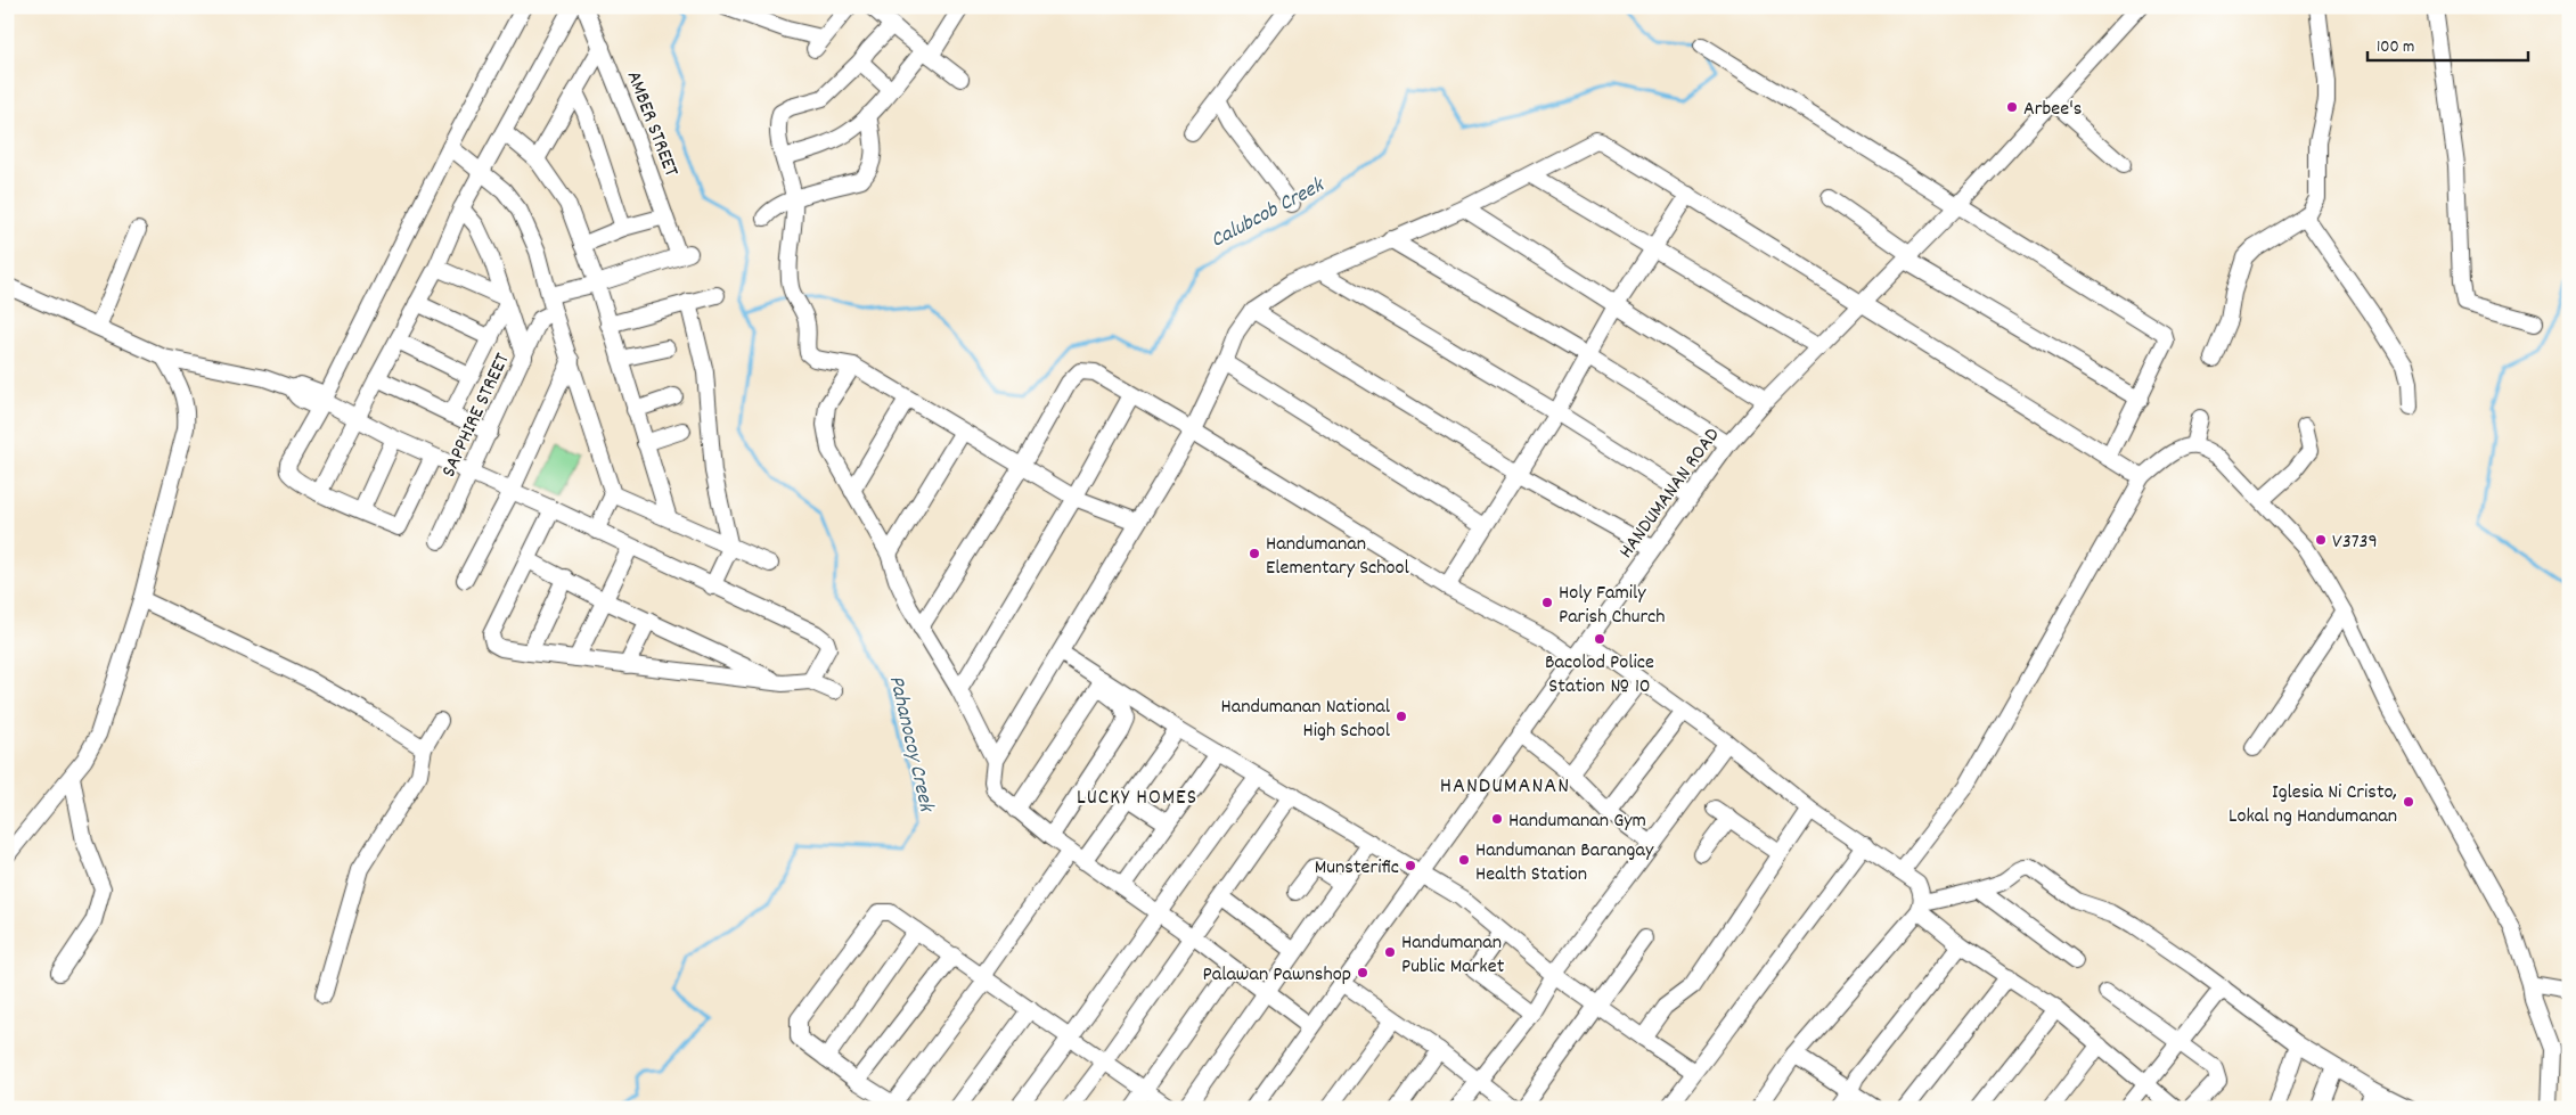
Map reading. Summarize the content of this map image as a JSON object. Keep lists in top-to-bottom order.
{
  "streets": {
    "street": ["AMBER STREET", "SAPPHIRE STREET", "HANDUMANAN ROAD"]
  },
  "districts": ["HANDUMANAN", "LUCKY HOMES"],
  "water": ["Calubcob Creek", "Pahanocoy Creek"],
  "places": [
    "Arbee's",
    "V3739",
    "Handumanan Elementary School",
    "Holy Family Parish Church",
    "Bacolod Police Station № 10",
    "Handumanan National High School",
    "Iglesia Ni Cristo, Lokal ng Handumanan",
    "Handumanan Gym",
    "Handumanan Barangay Health Station",
    "Munsterific",
    "Handumanan Public Market",
    "Palawan Pawnshop"
  ],
  "scale_bar": "100 m"
}
